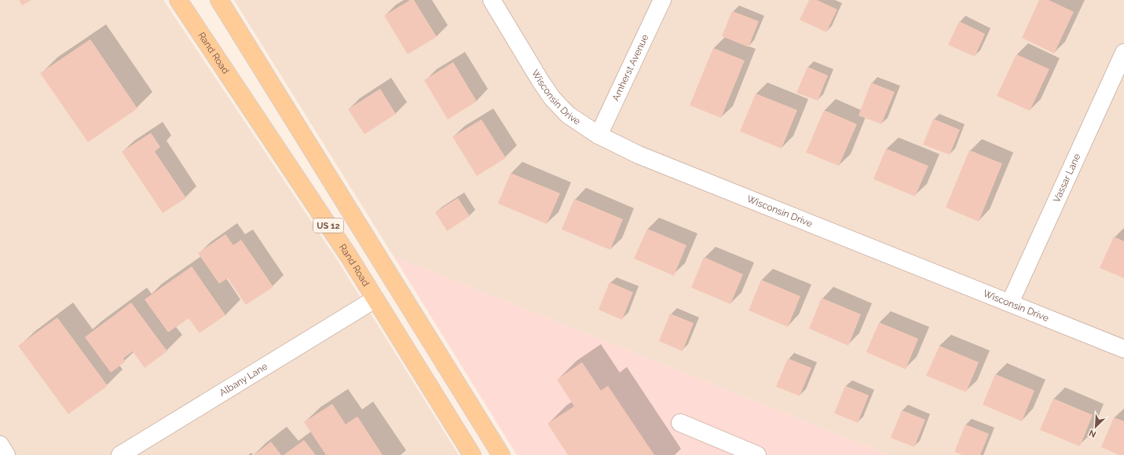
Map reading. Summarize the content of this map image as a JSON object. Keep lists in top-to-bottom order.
{
  "streets": {
    "main road": ["Rand Road", "US 12"],
    "street": [
      "Amherst Avenue",
      "Wisconsin Drive",
      "Vassar Lane",
      "Albany Lane"
    ]
  },
  "crossings": [
    ["Amherst Avenue", "Wisconsin Drive"],
    ["Wisconsin Drive", "Vassar Lane"]
  ],
  "north": "bottom left"
}
